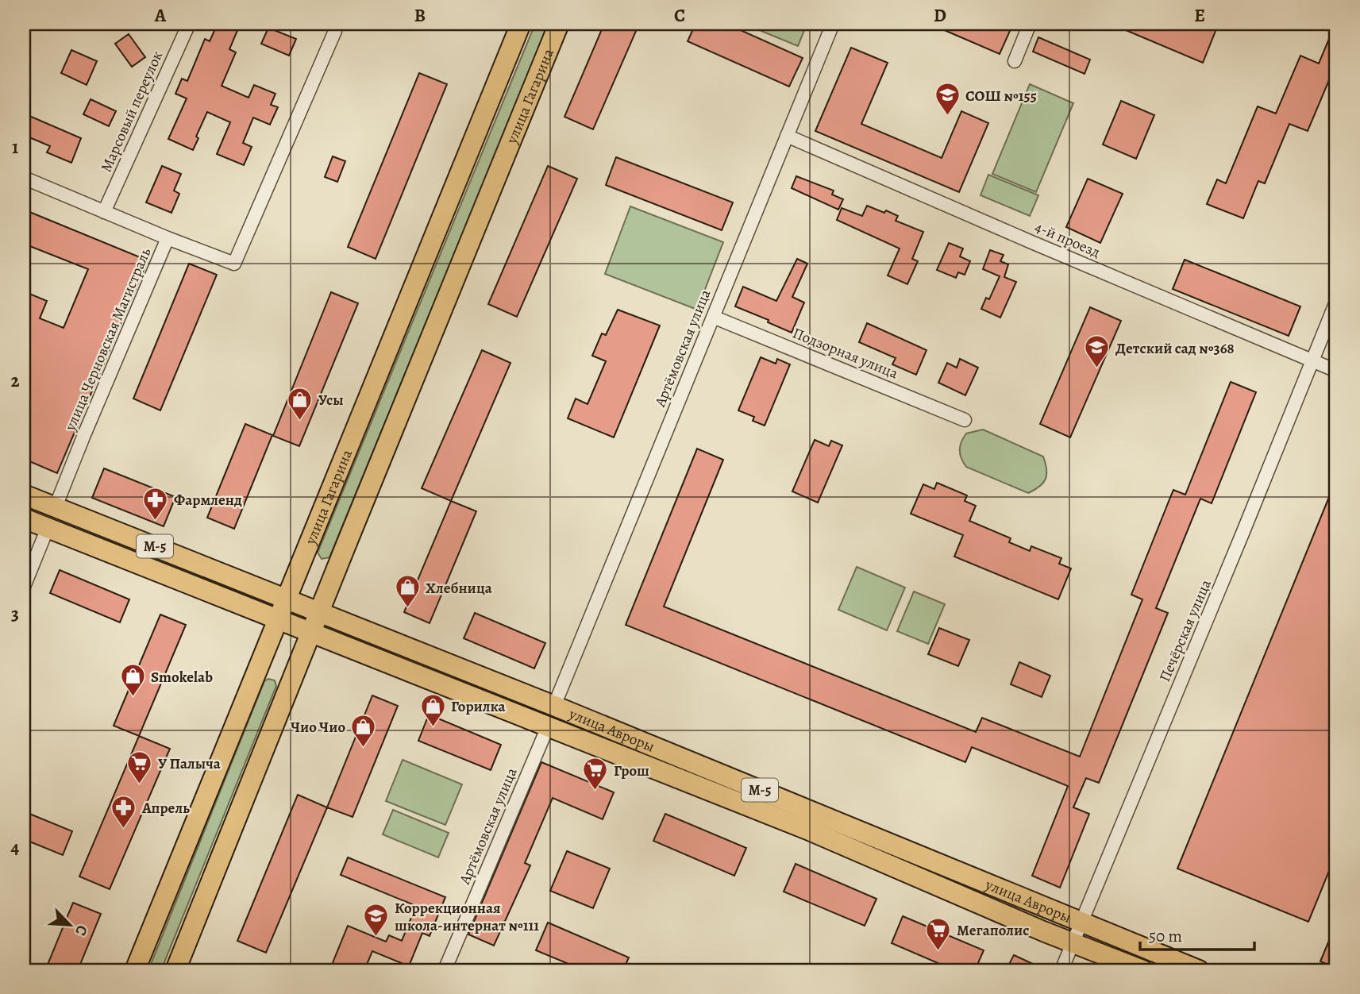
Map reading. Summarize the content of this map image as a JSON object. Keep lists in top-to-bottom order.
{
  "streets": {
    "main road": ["улица Гагарина", "М-5", "улица Авроры"],
    "street": [
      "Марсовый переулок",
      "4-й проезд",
      "улица Черновская Магистраль",
      "Артёмовская улица",
      "Подзорная улица",
      "Печёрская улица"
    ]
  },
  "crossings": [
    ["улица Гагарина", "улица Авроры"],
    ["4-й проезд", "Артёмовская улица"],
    ["4-й проезд", "Печёрская улица"],
    ["улица Черновская Магистраль", "улица Авроры"],
    ["Артёмовская улица", "Подзорная улица"],
    ["Артёмовская улица", "улица Авроры"],
    ["Печёрская улица", "улица Авроры"]
  ],
  "places": {
    "school or university": ["СОШ №155", "Детский сад №368", "Коррекционная школа-интернат №111"],
    "shop": [
      "Усы",
      "Хлебница",
      "Smokelab",
      "Горилка",
      "Чио Чио"
    ],
    "pharmacy": ["Фармленд", "Апрель"],
    "supermarket": ["У Палыча", "Грош", "Мегаполис"]
  },
  "scale_bar": "50 m",
  "north": "bottom right",
  "grid": {
    "columns": [
      "A",
      "B",
      "C",
      "D",
      "E"
    ],
    "rows": [
      "1",
      "2",
      "3",
      "4"
    ]
  }
}
